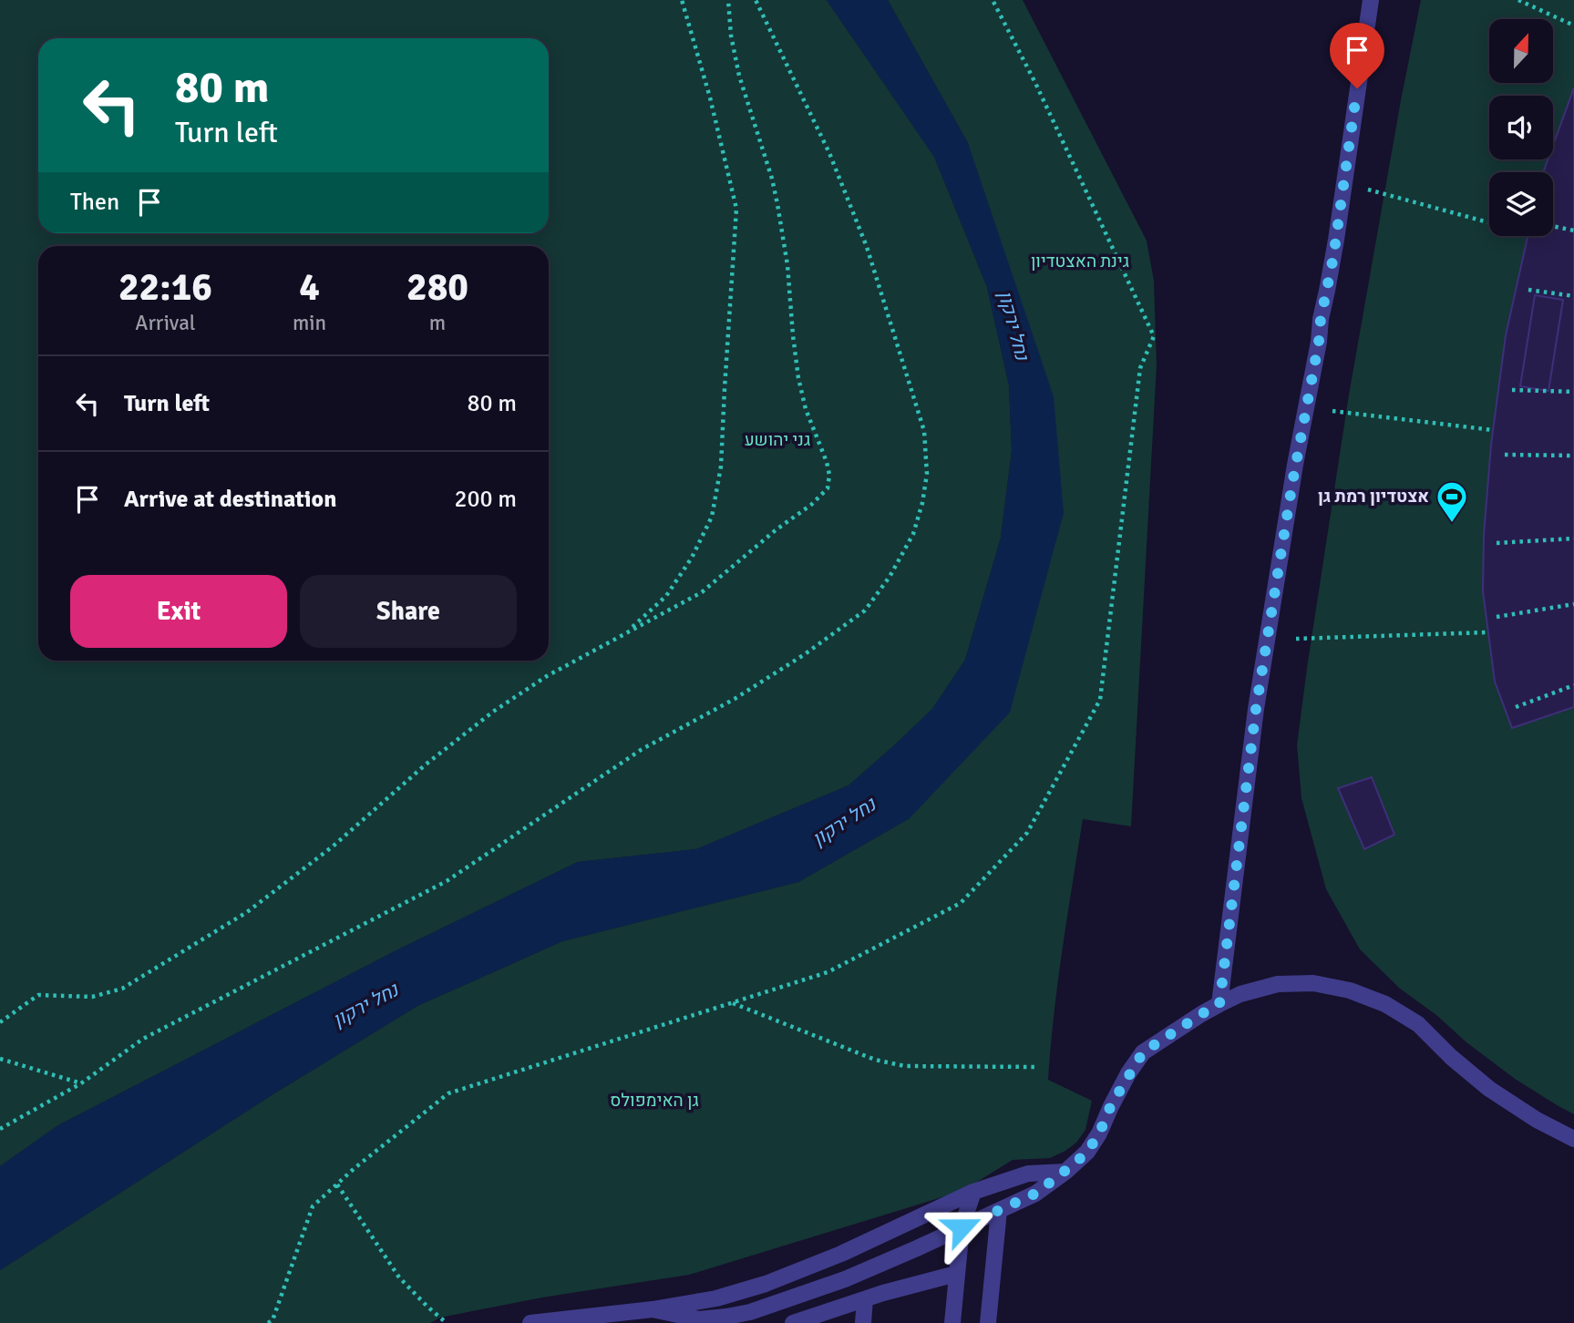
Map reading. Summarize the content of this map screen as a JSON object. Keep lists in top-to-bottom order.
{
  "water": ["נחל ירקון"],
  "parks": ["גינת האצטדיון", "גני יהושע", "גן האימפולס"],
  "places": {
    "sports": ["אצטדיון רמת גן"]
  },
  "north": "top",
  "page": {
    "turn": ["80 m", "Turn left"],
    "then": "Then",
    "eta": [
      "22:16",
      "Arrival",
      "4",
      "min",
      "280",
      "m"
    ],
    "list": [
      {
        "name": "Turn left",
        "value": "80 m"
      },
      {
        "name": "Arrive at destination",
        "value": "200 m"
      }
    ],
    "buttons": ["Exit", "Share"]
  }
}
